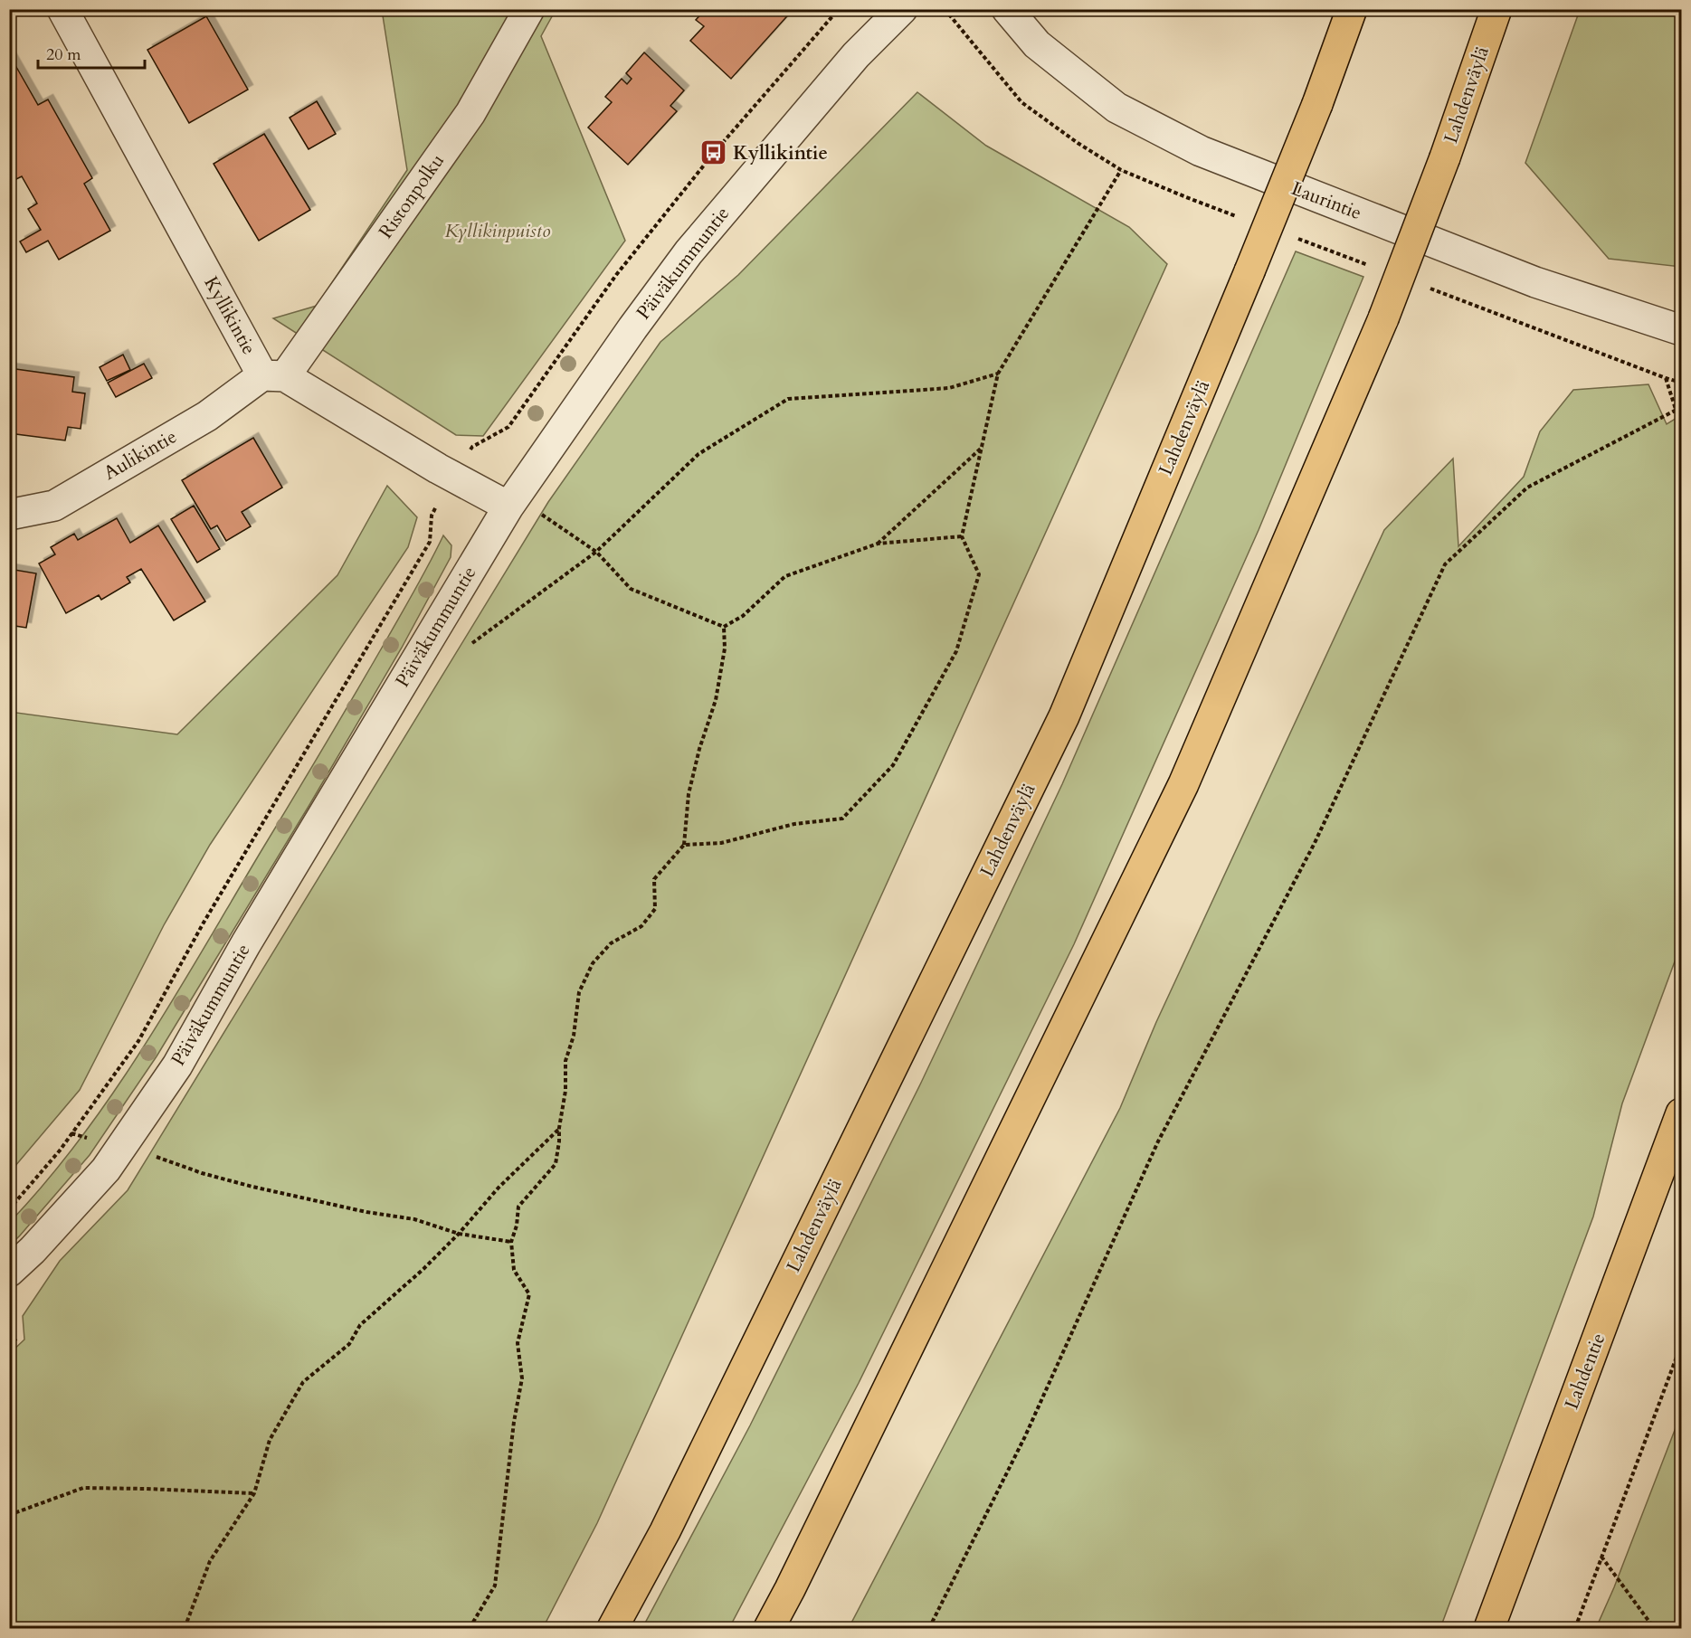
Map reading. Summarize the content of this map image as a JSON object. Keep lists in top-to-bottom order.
{
  "streets": {
    "main road": ["Lahdenväylä", "Lahdentie"],
    "street": [
      "Ristonpolku",
      "Laurintie",
      "Päiväkummuntie",
      "Kyllikintie",
      "Aulikintie"
    ]
  },
  "crossings": [
    ["Ristonpolku", "Kyllikintie"],
    ["Ristonpolku", "Aulikintie"],
    ["Kyllikintie", "Aulikintie"]
  ],
  "parks": ["Kyllikinpuisto"],
  "places": {
    "bus stop": ["Kyllikintie"]
  },
  "scale_bar": "20 m"
}
